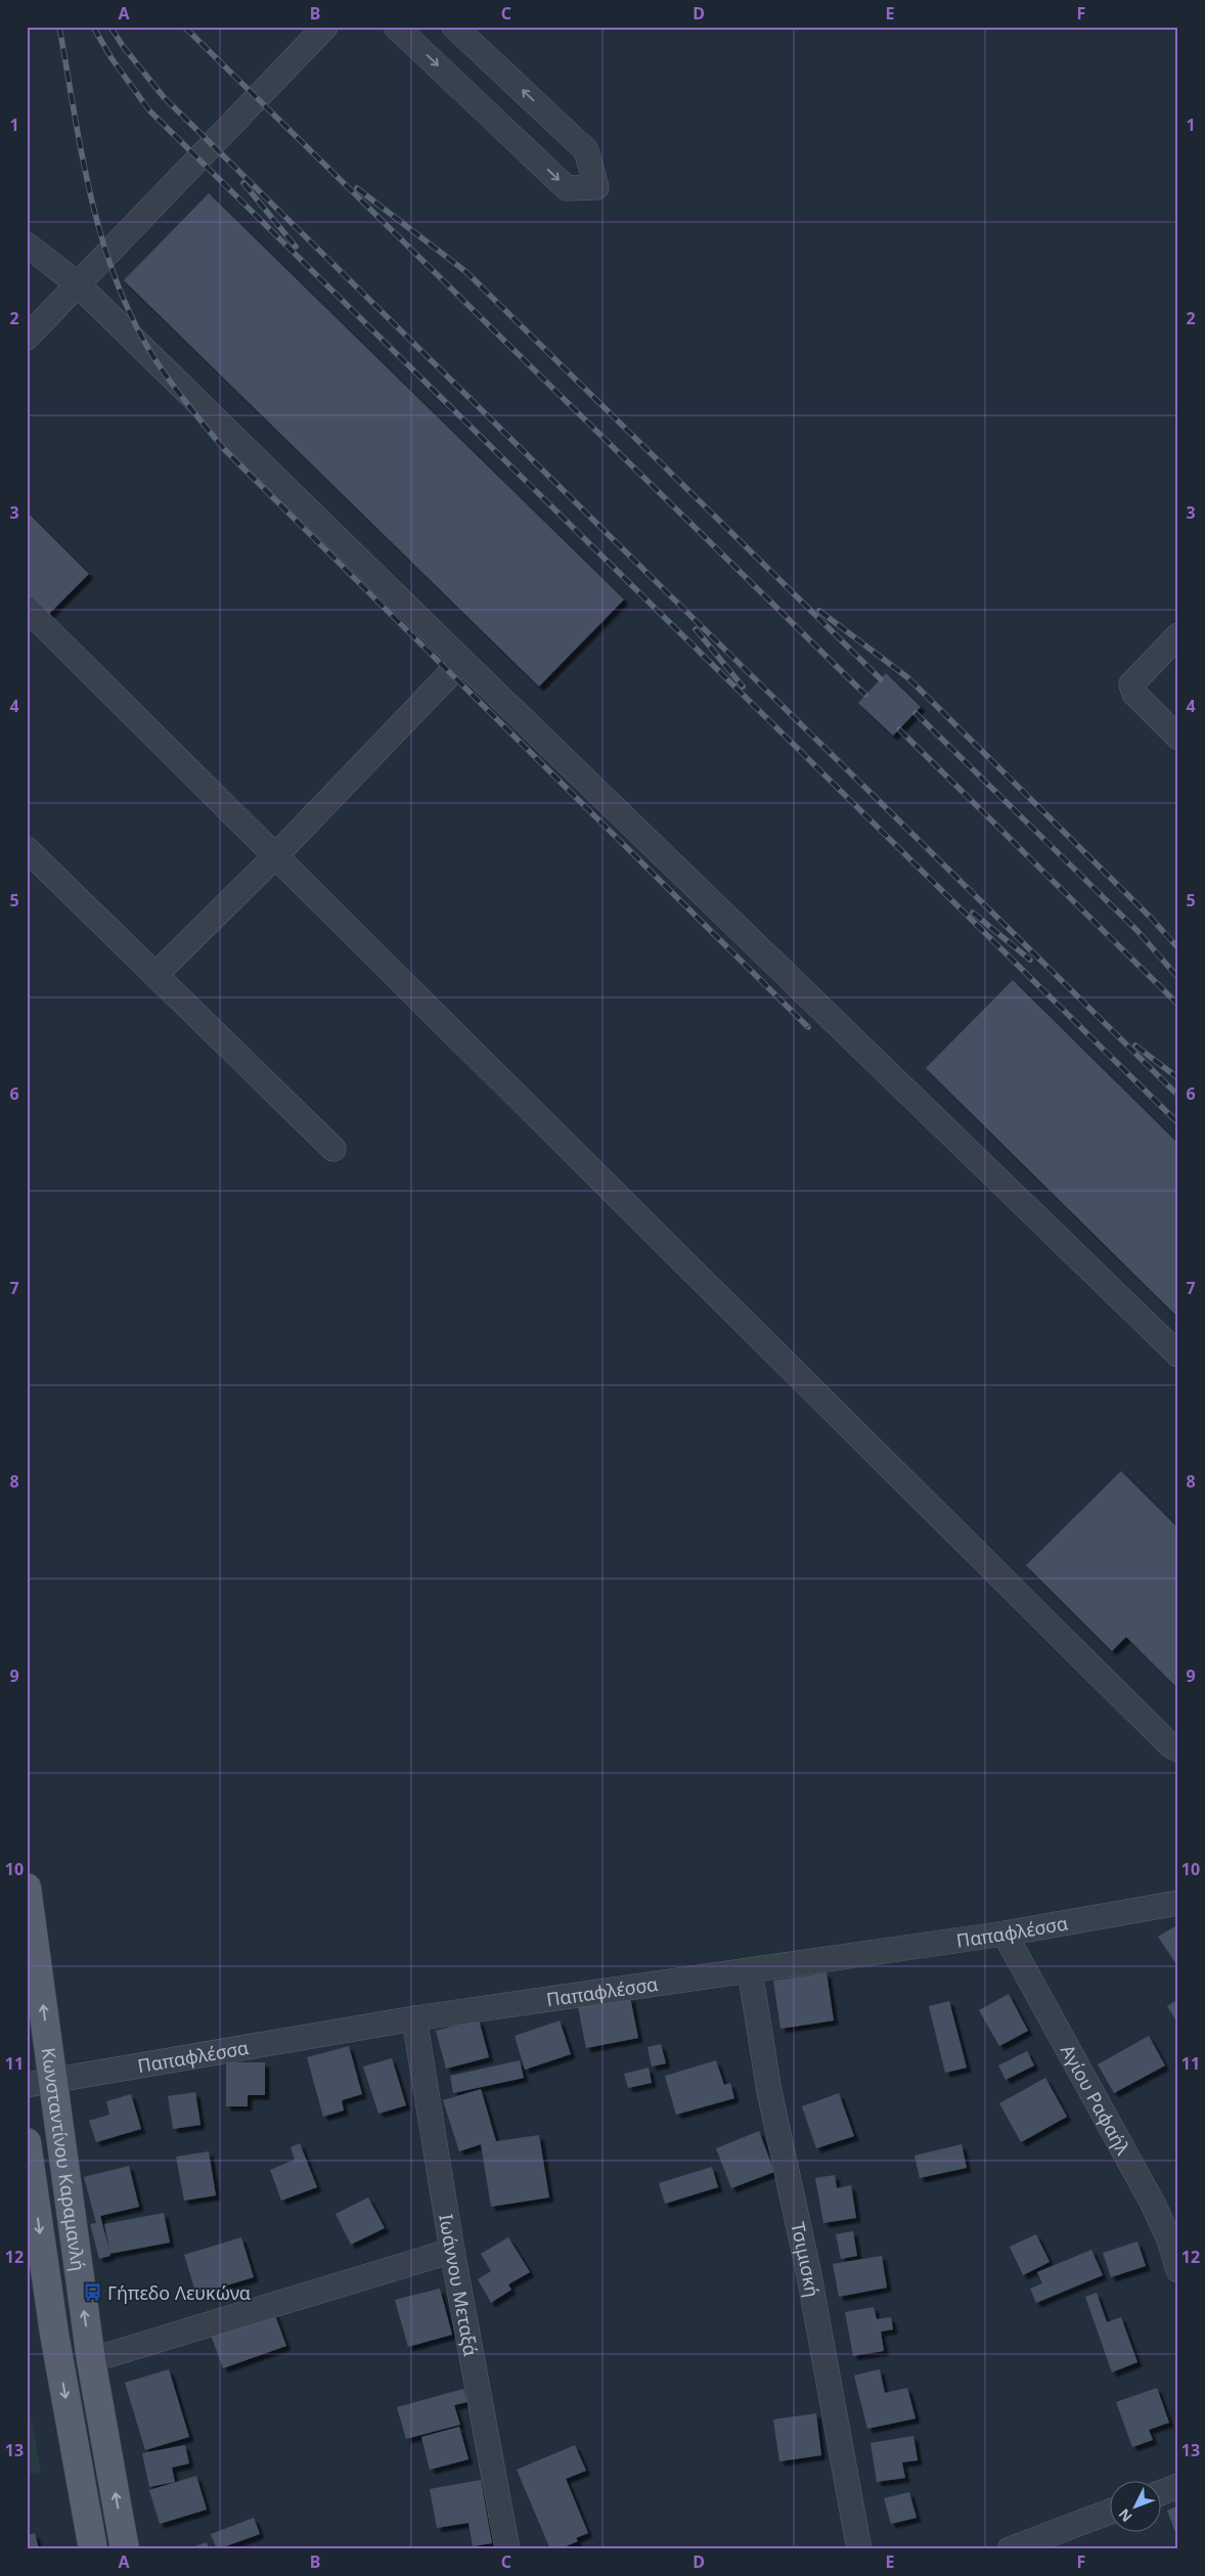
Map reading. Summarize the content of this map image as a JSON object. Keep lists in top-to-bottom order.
{
  "streets": {
    "main road": ["Κωνσταντίνου Καραμανλή"],
    "street": [
      "Παπαφλέσσα",
      "Αγίου Ραφαήλ",
      "Τσιμισκή",
      "Ιωάννου Μεταξά"
    ]
  },
  "crossings": [
    ["Παπαφλέσσα", "Αγίου Ραφαήλ"],
    ["Παπαφλέσσα", "Κωνσταντίνου Καραμανλή"],
    ["Παπαφλέσσα", "Τσιμισκή"],
    ["Παπαφλέσσα", "Ιωάννου Μεταξά"]
  ],
  "places": {
    "bus stop": ["Γήπεδο Λευκώνα"]
  },
  "north": "bottom left",
  "grid": {
    "columns": [
      "A",
      "B",
      "C",
      "D",
      "E",
      "F"
    ],
    "rows": [
      "1",
      "2",
      "3",
      "4",
      "5",
      "6",
      "7",
      "8",
      "9",
      "10",
      "11",
      "12",
      "13"
    ]
  }
}
